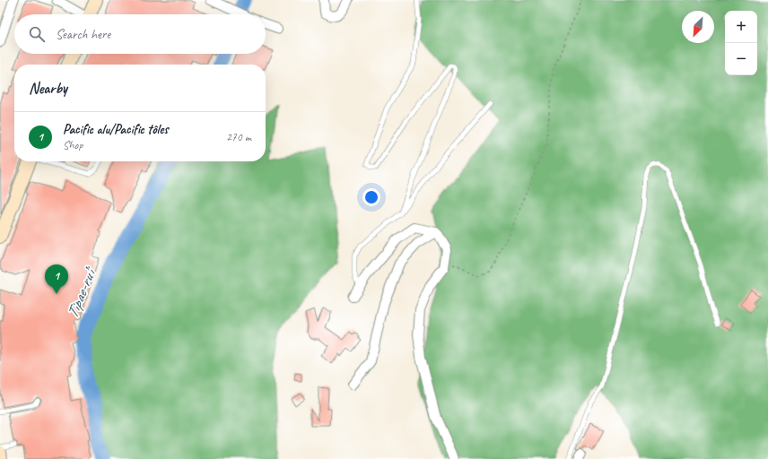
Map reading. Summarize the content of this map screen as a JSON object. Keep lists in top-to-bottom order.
{
  "water": ["Tipae-ru’i"],
  "north": "bottom left",
  "page": {
    "map_buttons": ["+", "−"],
    "search": "Search here",
    "heading": "Nearby",
    "list": [
      {
        "mark": "1",
        "name": "Pacific alu/Pacific tôles",
        "note": "Shop",
        "value": "270 m"
      }
    ],
    "pins": "1"
  }
}
